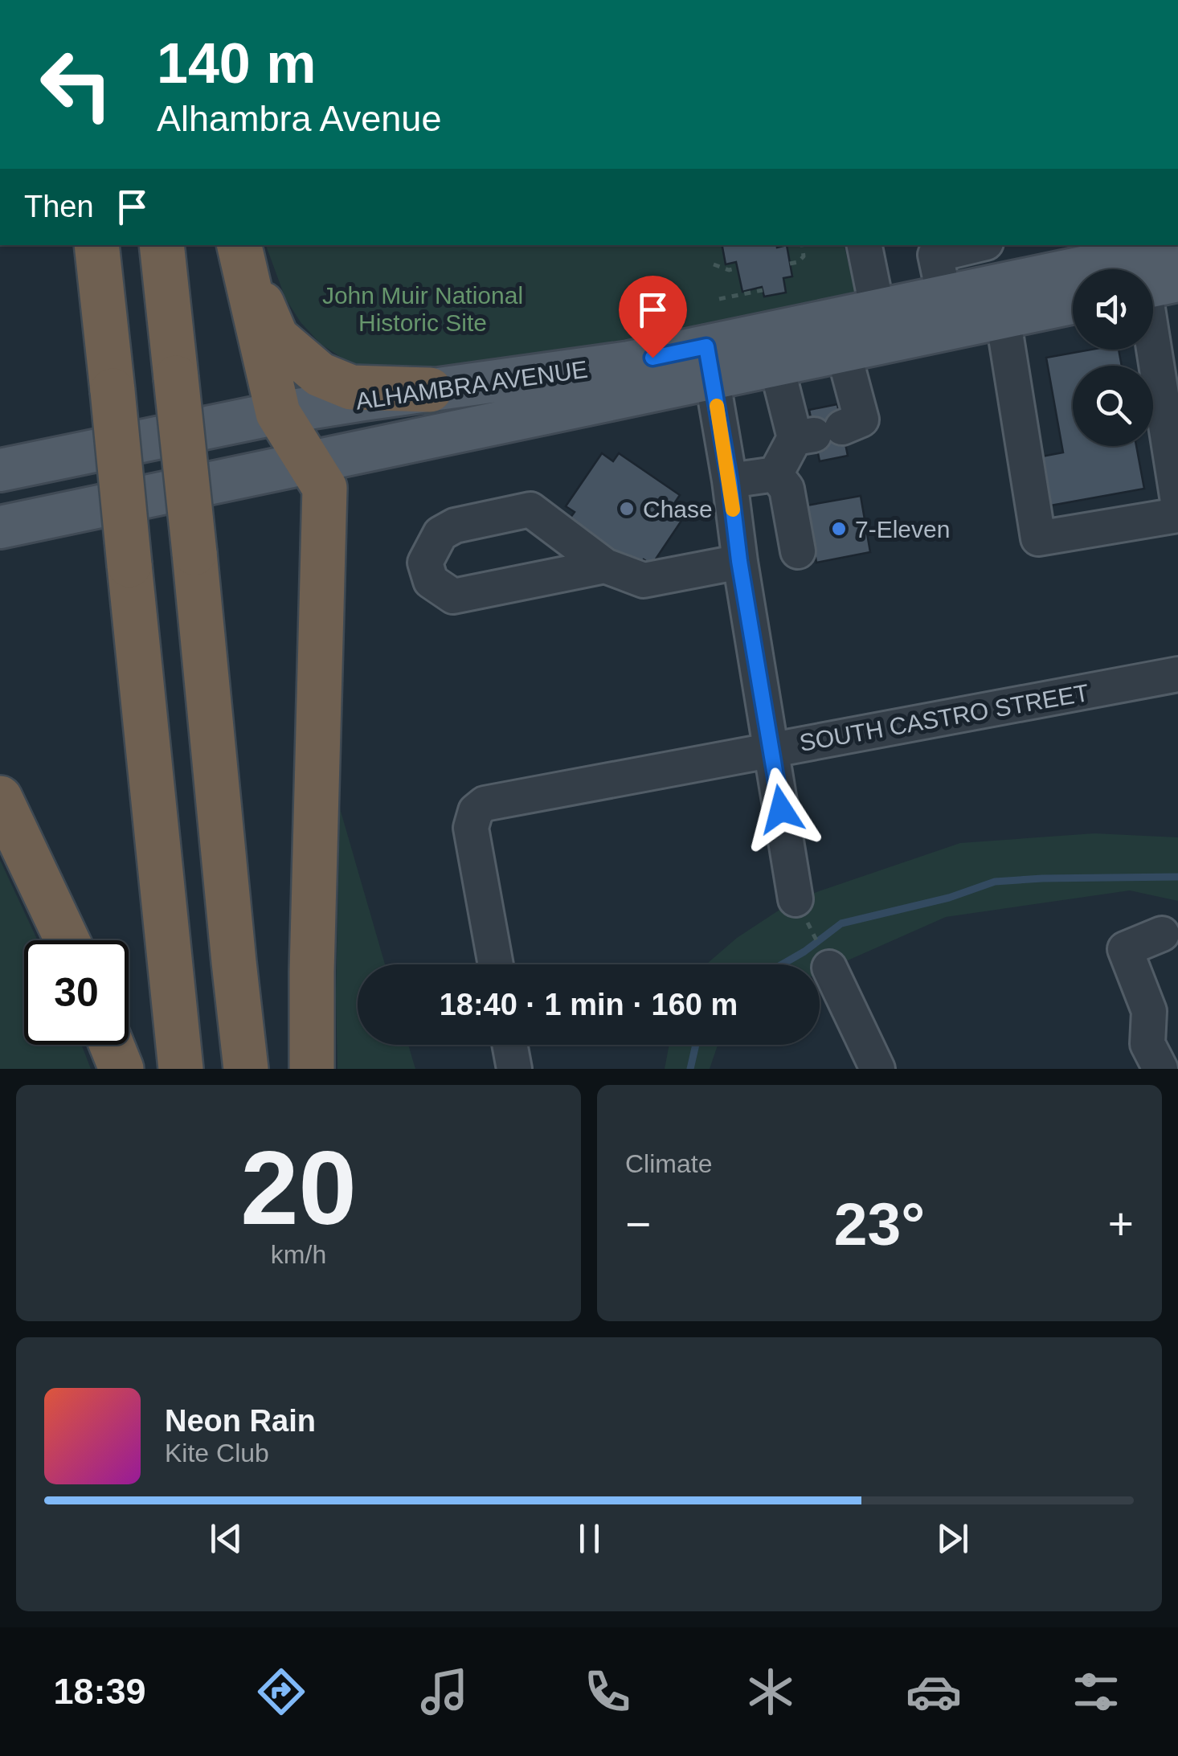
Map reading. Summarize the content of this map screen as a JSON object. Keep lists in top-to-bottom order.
{
  "streets": {
    "main road": ["ALHAMBRA AVENUE"],
    "street": ["SOUTH CASTRO STREET"]
  },
  "parks": ["John Muir National Historic Site"],
  "places": ["Chase", "7-Eleven"],
  "page": {
    "turn": ["140 m", "Alhambra Avenue"],
    "then": "Then",
    "limit": "30",
    "trip": "18:40 · 1 min · 160 m",
    "tile": [
      ["20", "km/h"],
      "Climate"
    ],
    "heat": ["−", "23°", "+"],
    "song": ["Neon Rain", "Kite Club"],
    "tabs": "18:39"
  }
}
